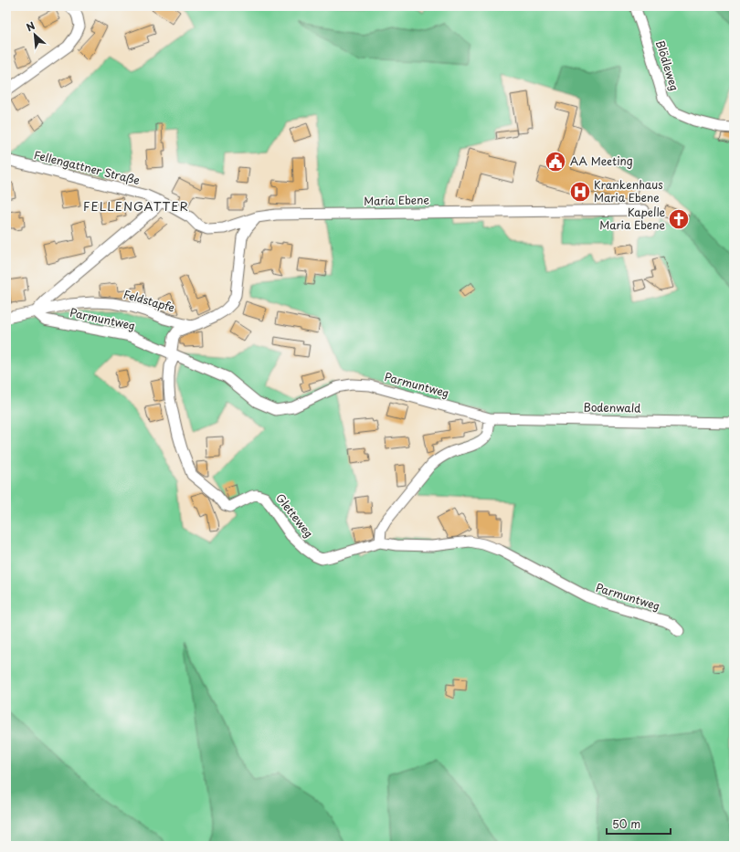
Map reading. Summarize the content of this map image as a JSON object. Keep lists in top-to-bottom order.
{
  "streets": {
    "street": [
      "Blödleweg",
      "Fellengattner Straße",
      "Maria Ebene",
      "Feldstapfe",
      "Parmuntweg",
      "Bodenwald",
      "Gletteweg"
    ]
  },
  "crossings": [
    ["Fellengattner Straße", "Maria Ebene"],
    ["Feldstapfe", "Parmuntweg"],
    ["Parmuntweg", "Bodenwald"],
    ["Parmuntweg", "Gletteweg"]
  ],
  "districts": ["FELLENGATTER"],
  "places": {
    "public building": ["AA Meeting"],
    "hospital": ["Krankenhaus Maria Ebene"],
    "church": ["Kapelle Maria Ebene"]
  },
  "scale_bar": "50 m",
  "north": "top left"
}
